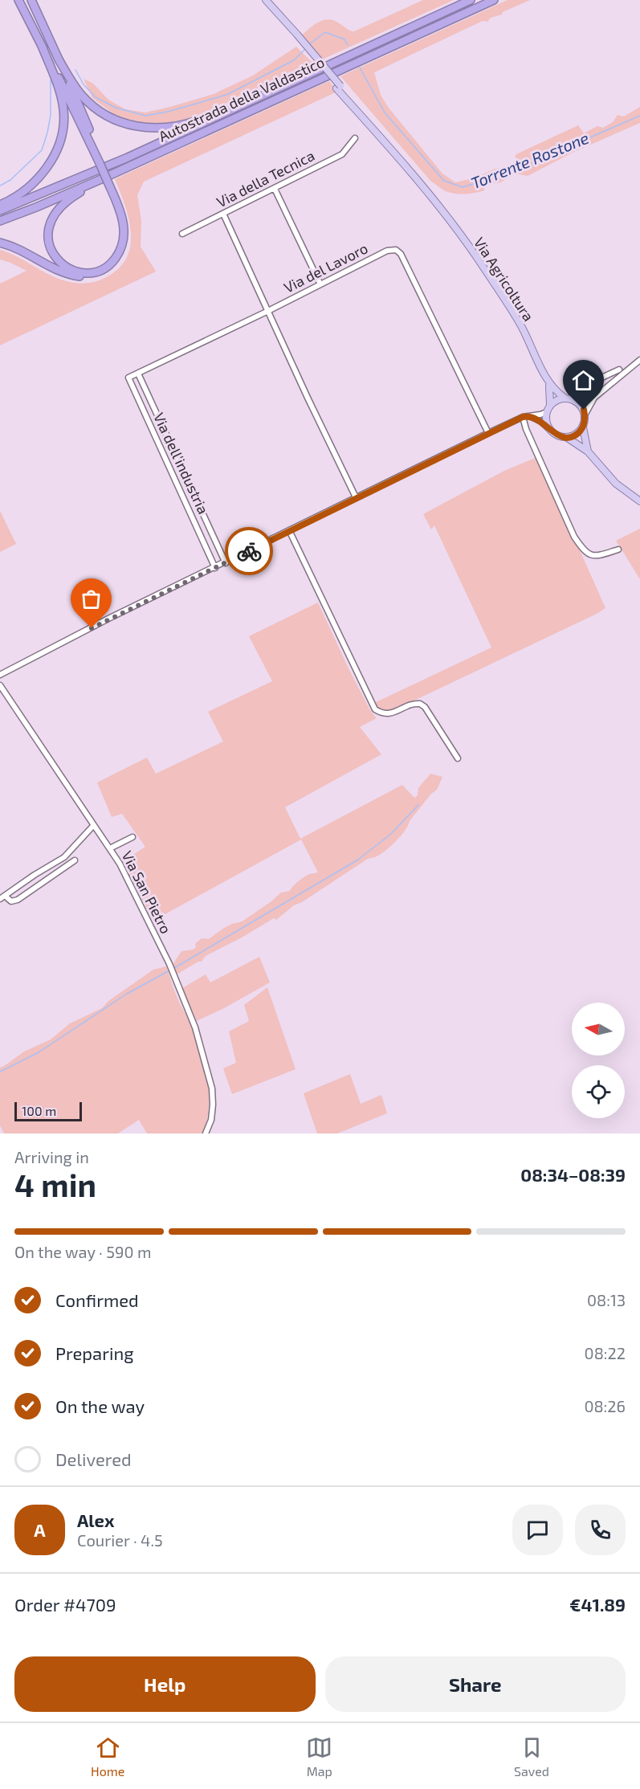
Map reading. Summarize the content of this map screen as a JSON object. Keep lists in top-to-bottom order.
{
  "streets": {
    "highway": ["Autostrada della Valdastico"],
    "main road": ["Via Agricoltura"],
    "street": [
      "Via della Tecnica",
      "Via del Lavoro",
      "Via dell'industria",
      "Via San Pietro"
    ]
  },
  "water": ["Torrente Rostone"],
  "scale_bar": "100 m",
  "north": "left",
  "page": {
    "scale": "100 m",
    "heading": ["4 min", "Arriving in", "08:34–08:39"],
    "panel": [
      "Alex",
      "Courier · 4.5",
      "Order #4709",
      "€41.89"
    ],
    "bar": "On the way · 590 m",
    "list": [
      ["Confirmed", "08:13"],
      ["Preparing", "08:22"],
      ["On the way", "08:26"],
      "Delivered"
    ],
    "round": "A",
    "buttons": ["Help", "Share"],
    "tabs": ["Home", "Map", "Saved"]
  }
}
